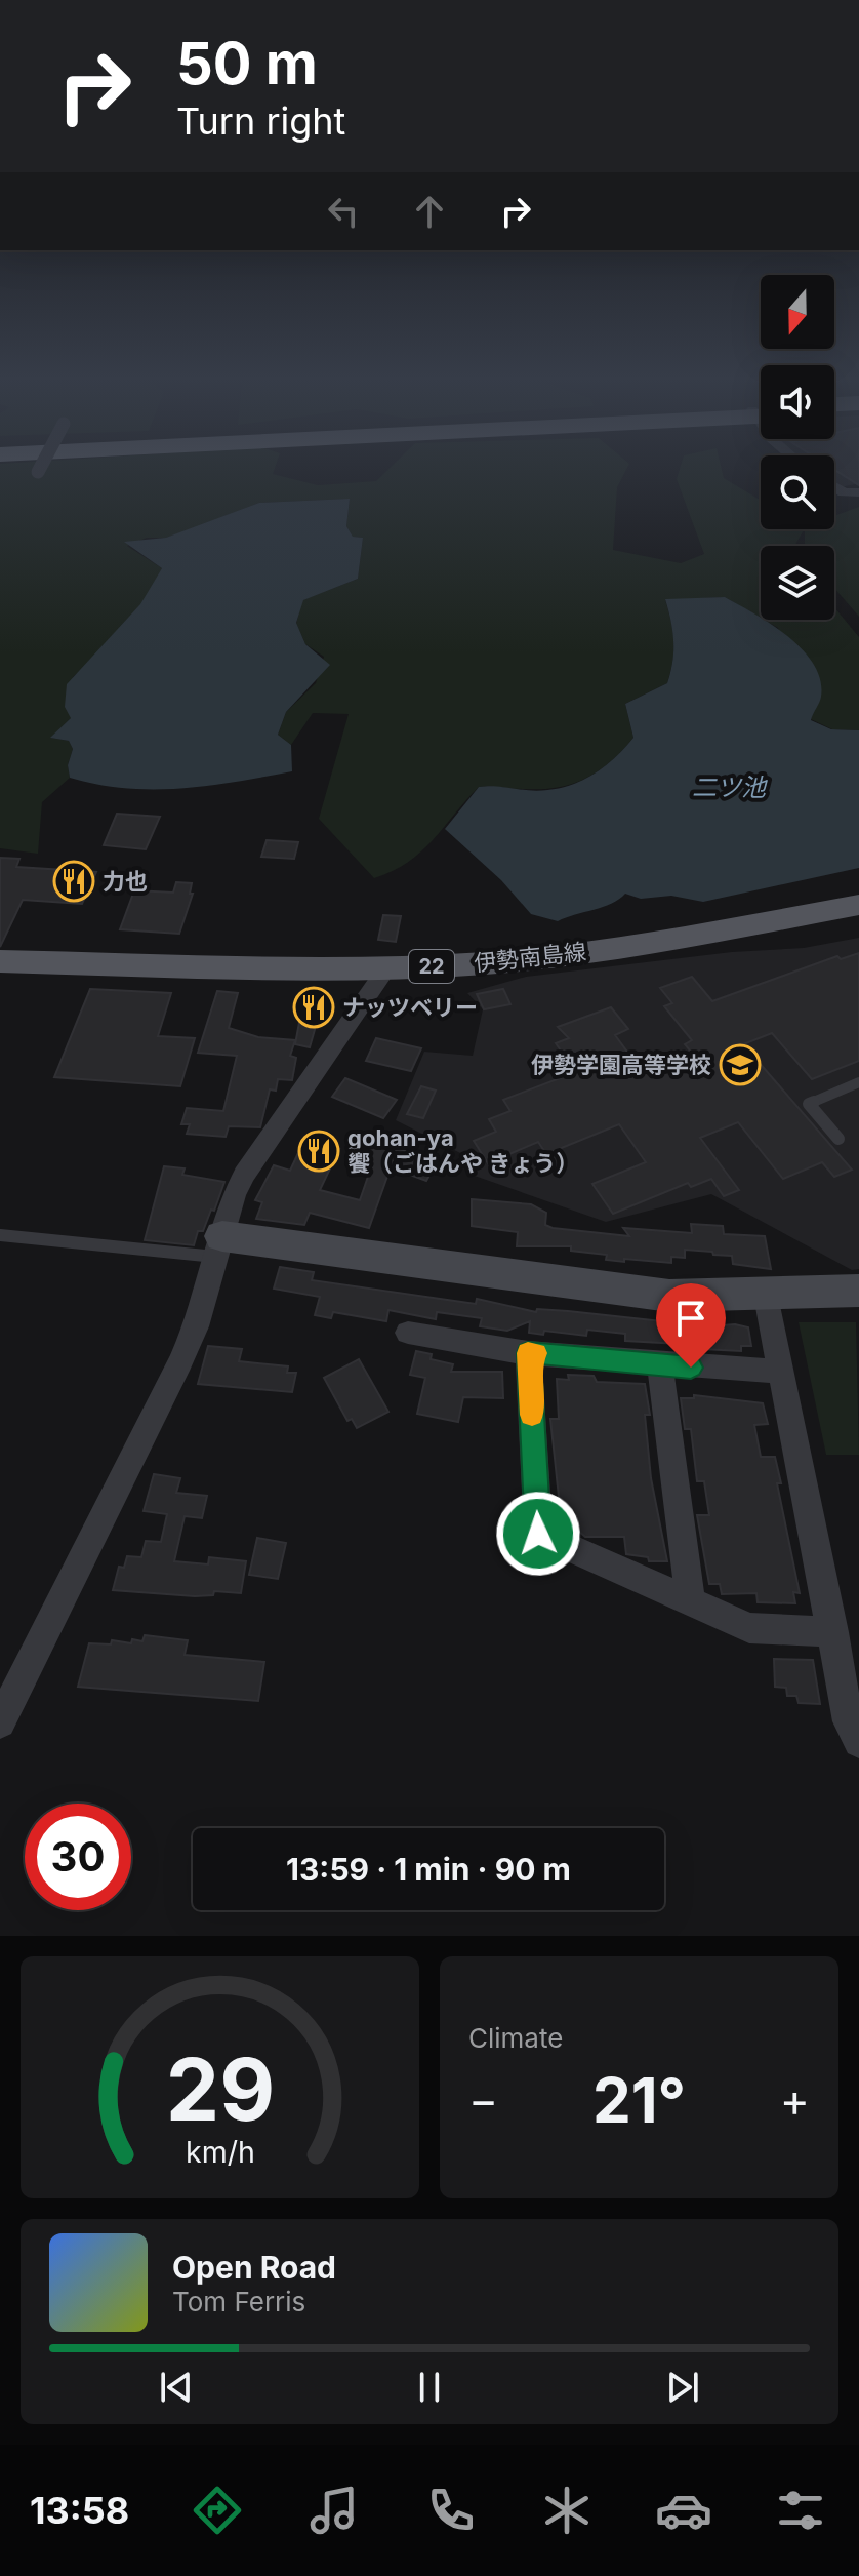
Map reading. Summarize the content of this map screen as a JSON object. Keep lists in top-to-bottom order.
{
  "streets": {
    "main road": ["伊勢南島線", "22"]
  },
  "water": ["二ツ池"],
  "places": {
    "restaurant": ["力也", "ナッツベリー", "gohan-ya 饗（ごはんや きょう）"],
    "school or university": ["伊勢学園高等学校"]
  },
  "north": "bottom",
  "page": {
    "turn": ["50 m", "Turn right"],
    "limit": "30",
    "trip": "13:59 · 1 min · 90 m",
    "tile": "Climate",
    "heat": ["−", "21°", "+"],
    "song": ["Open Road", "Tom Ferris"],
    "tabs": "13:58",
    "gauge": ["29", "km/h"]
  }
}
